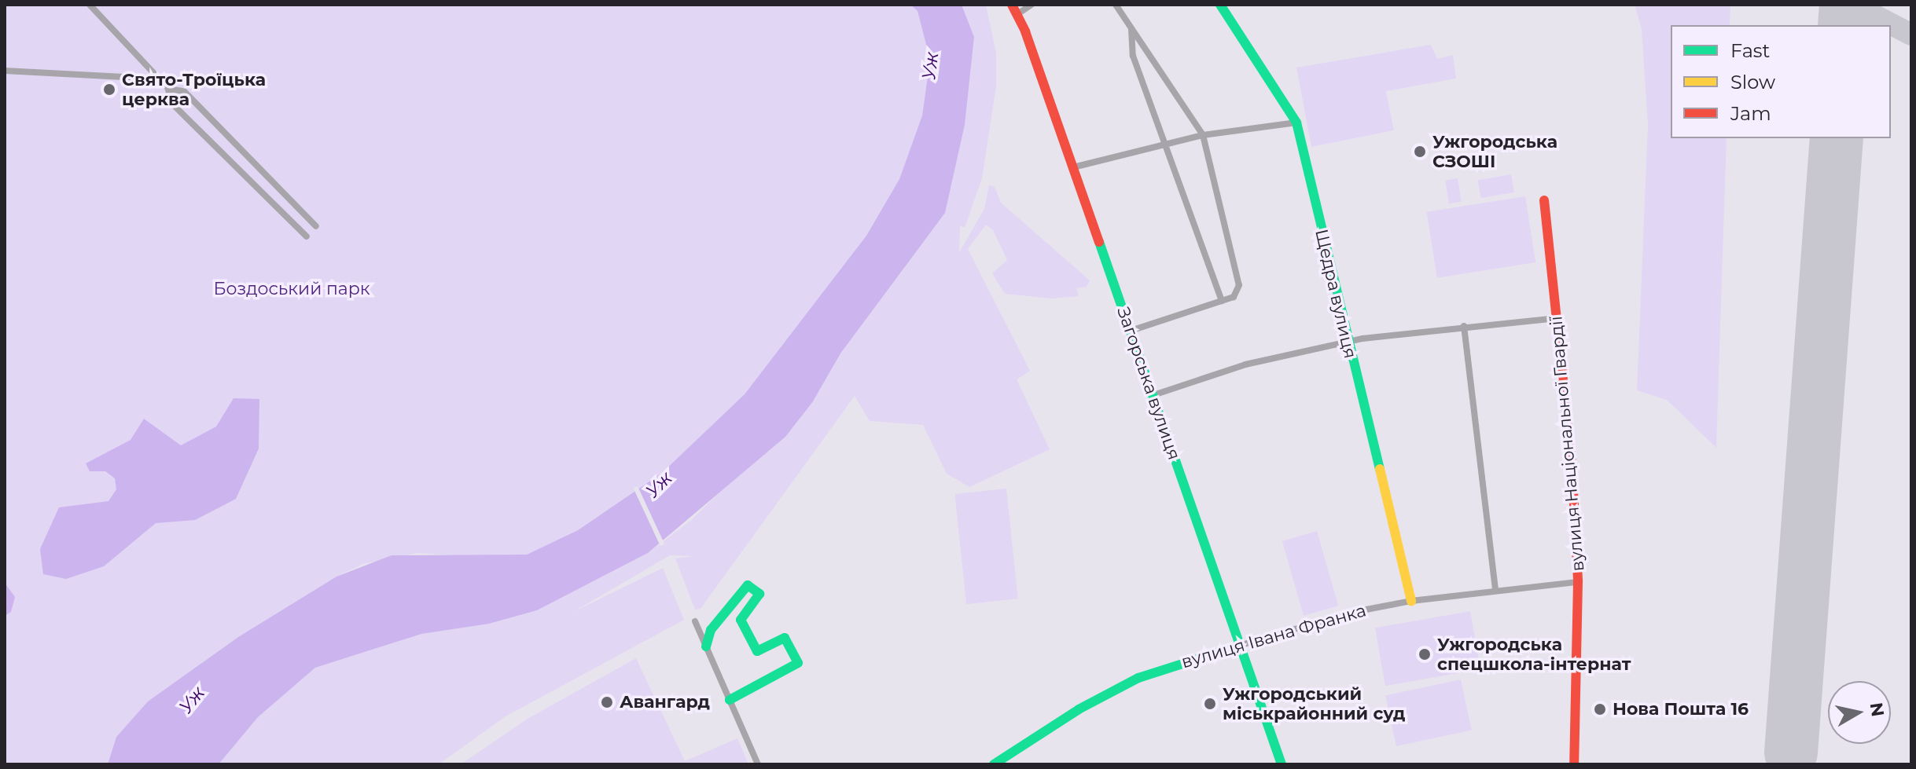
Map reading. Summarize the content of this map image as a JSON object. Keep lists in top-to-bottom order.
{
  "streets": {
    "street": [
      "Щедра вулиця",
      "Загорська вулиця",
      "вулиця Національної Гвардії",
      "вулиця Івана Франка"
    ]
  },
  "crossings": [
    ["Щедра вулиця", "вулиця Івана Франка"],
    ["Загорська вулиця", "вулиця Івана Франка"],
    ["вулиця Національної Гвардії", "вулиця Івана Франка"]
  ],
  "water": ["Уж"],
  "parks": ["Боздоський парк"],
  "places": [
    "Свято-Троїцька церква",
    "Ужгородська СЗОШІ",
    "Ужгородська спецшкола-інтернат",
    "Авангард",
    "Ужгородський міськрайонний суд",
    "Нова Пошта 16"
  ],
  "legend": ["Fast", "Slow", "Jam"],
  "north": "right"
}
